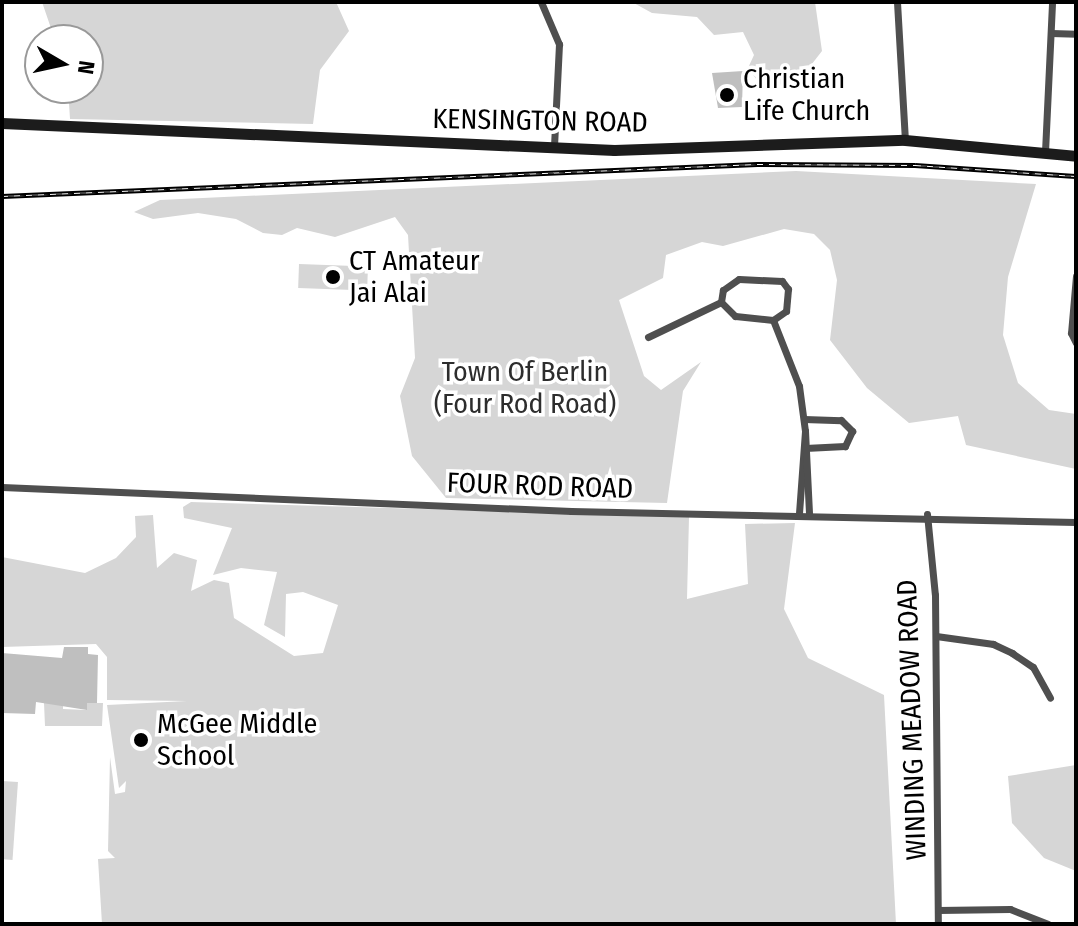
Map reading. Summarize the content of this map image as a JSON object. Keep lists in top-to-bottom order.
{
  "streets": {
    "street": ["KENSINGTON ROAD", "FOUR ROD ROAD", "WINDING MEADOW ROAD"]
  },
  "crossings": [
    ["FOUR ROD ROAD", "WINDING MEADOW ROAD"]
  ],
  "parks": ["Town Of Berlin (Four Rod Road)"],
  "places": ["Christian Life Church", "CT Amateur Jai Alai", "McGee Middle School"],
  "north": "right"
}
